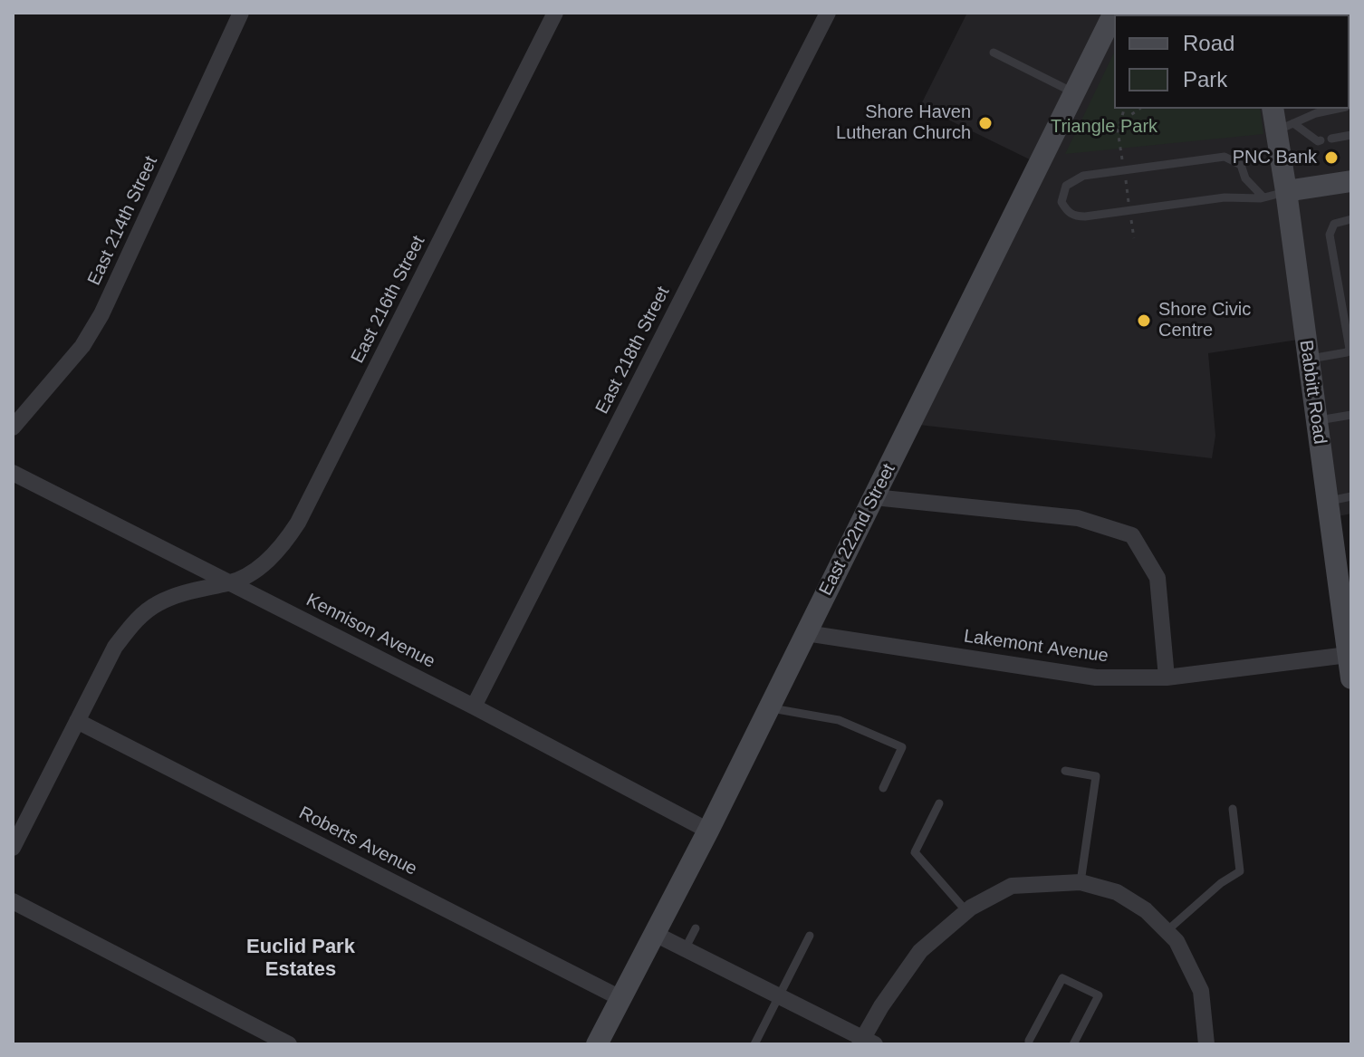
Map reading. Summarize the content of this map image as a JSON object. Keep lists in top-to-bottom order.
{
  "streets": {
    "street": [
      "East 214th Street",
      "East 216th Street",
      "East 218th Street",
      "Babbitt Road",
      "East 222nd Street",
      "Kennison Avenue",
      "Lakemont Avenue",
      "Roberts Avenue"
    ]
  },
  "crossings": [
    ["East 216th Street", "Kennison Avenue"],
    ["East 216th Street", "Roberts Avenue"],
    ["East 218th Street", "Kennison Avenue"],
    ["Babbitt Road", "Lakemont Avenue"],
    ["East 222nd Street", "Kennison Avenue"],
    ["East 222nd Street", "Lakemont Avenue"],
    ["East 222nd Street", "Roberts Avenue"]
  ],
  "districts": ["Euclid Park Estates"],
  "parks": ["Triangle Park"],
  "places": ["Shore Haven Lutheran Church", "PNC Bank", "Shore Civic Centre"],
  "legend": ["Road", "Park"]
}
